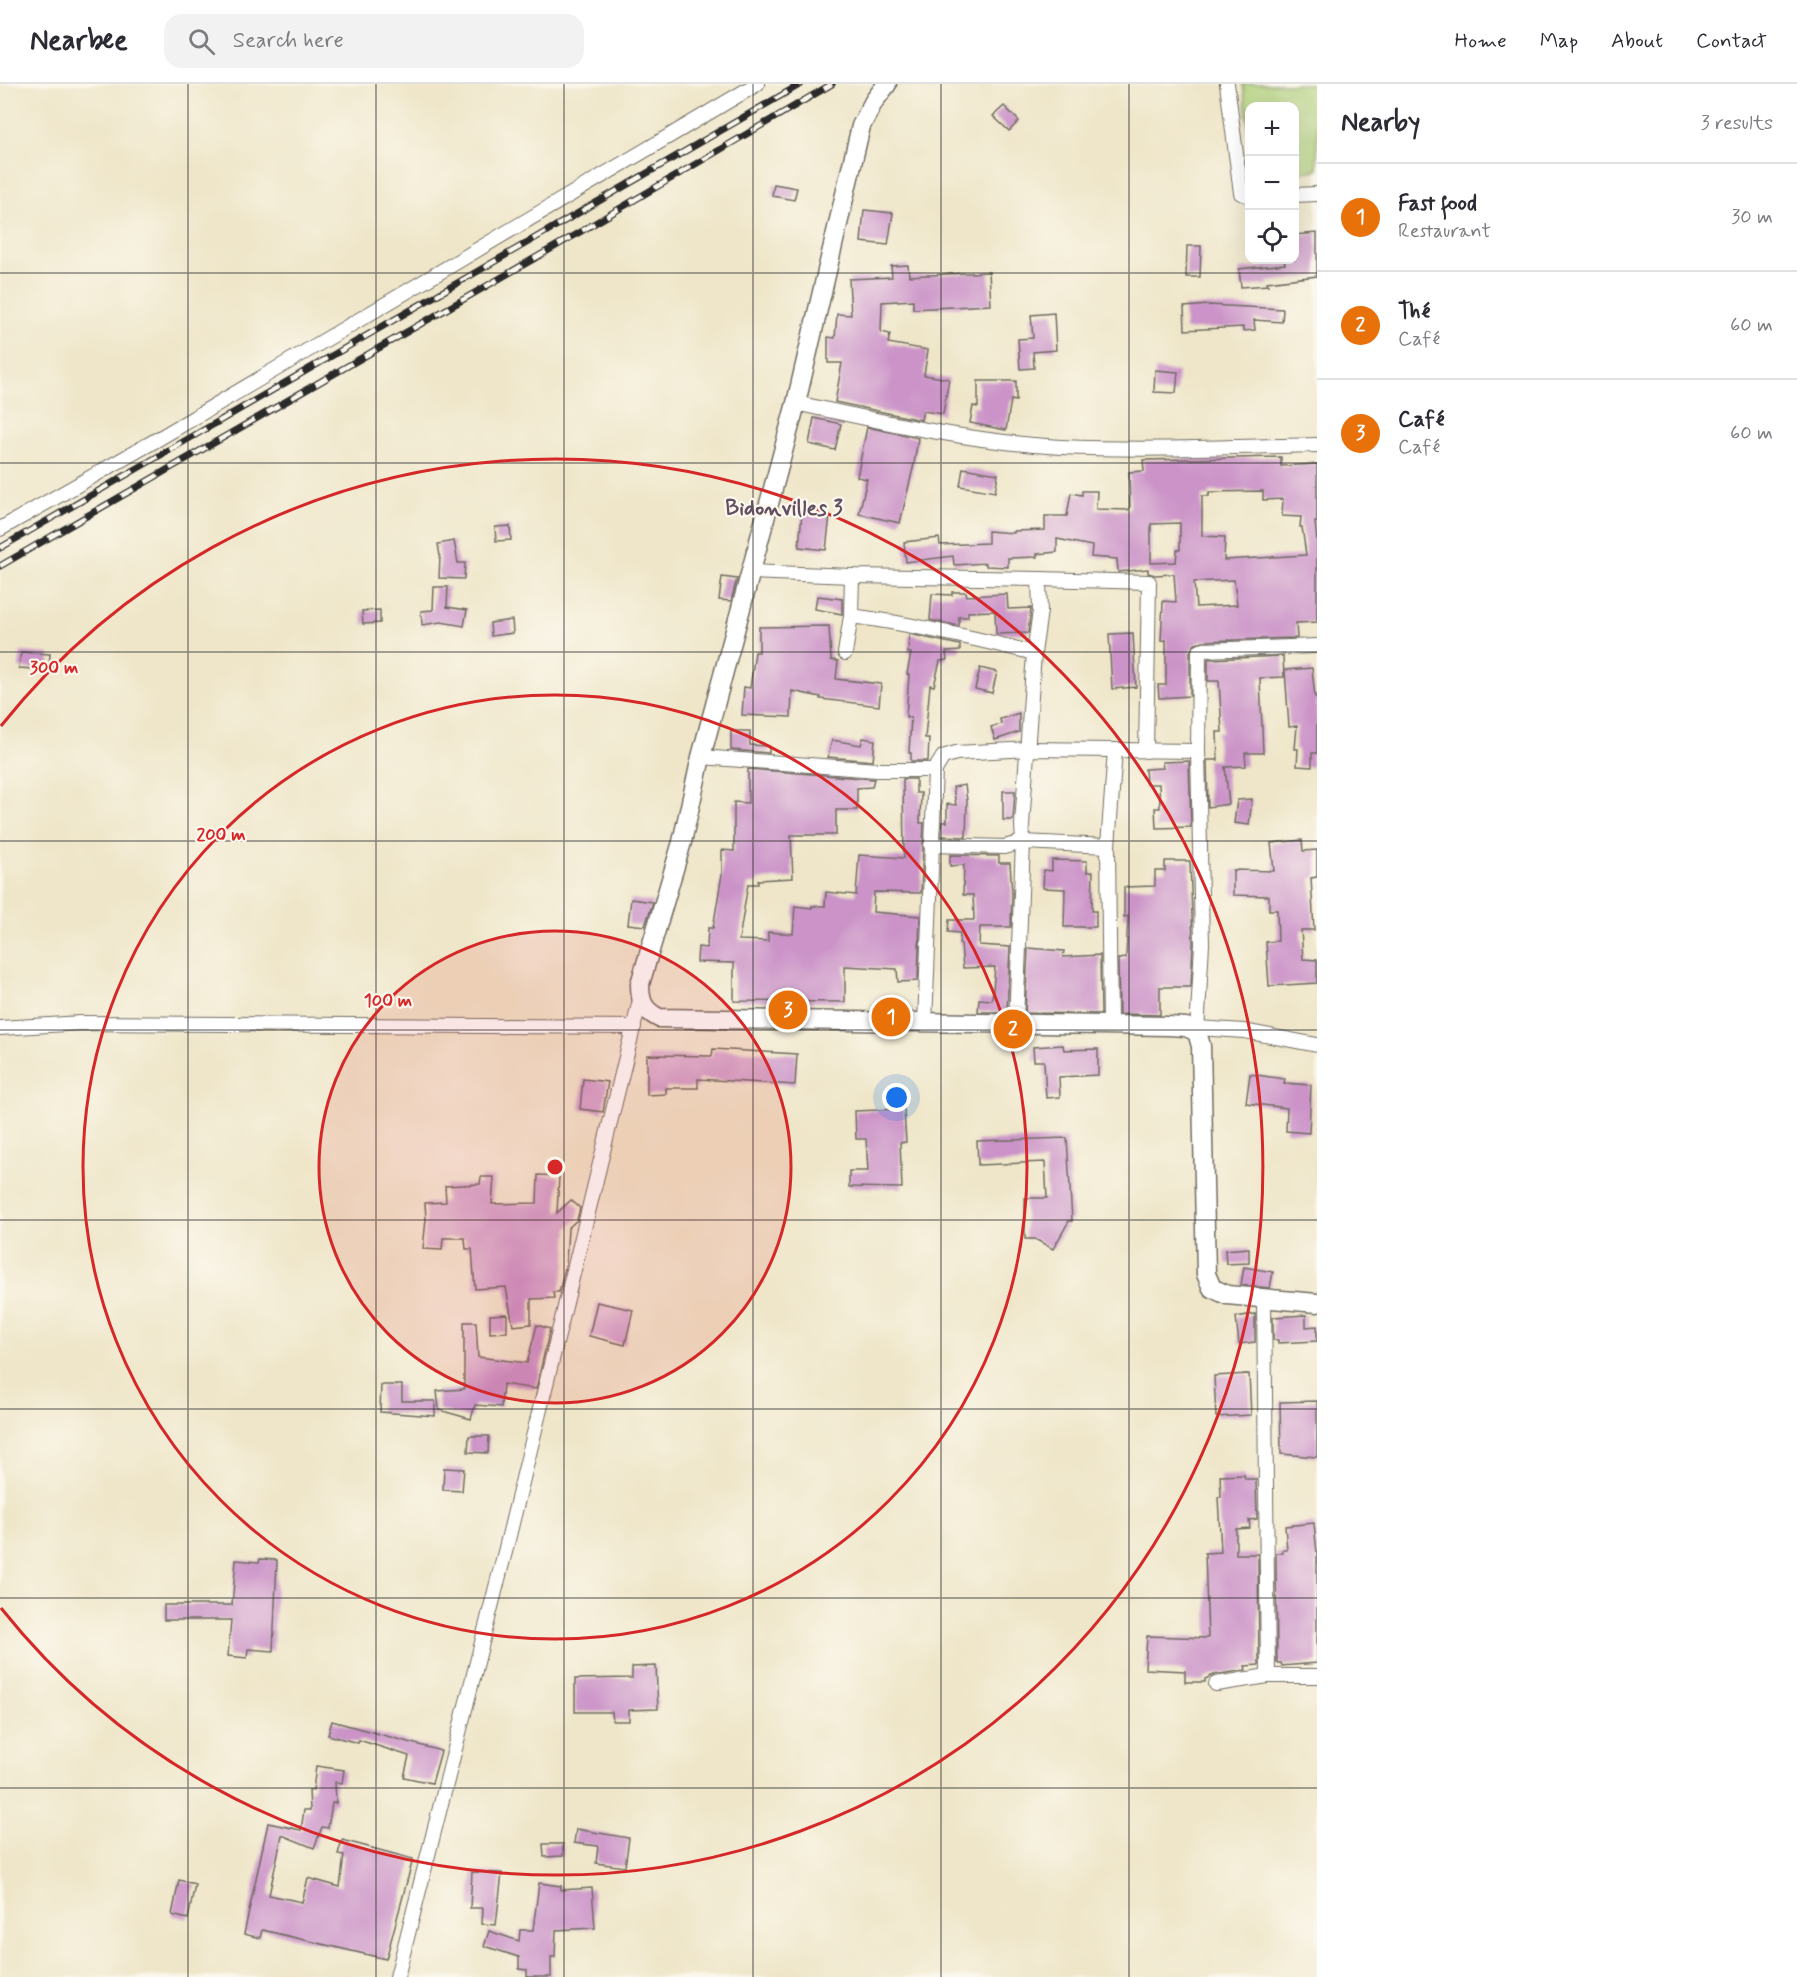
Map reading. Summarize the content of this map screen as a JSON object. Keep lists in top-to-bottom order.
{
  "districts": ["Bidonvilles 3"],
  "page": {
    "header": "Nearbee",
    "search": "Search here",
    "nav": [
      "Home",
      "Map",
      "About",
      "Contact"
    ],
    "heading": ["Nearby", "3 results"],
    "map_buttons": ["+", "−"],
    "list": [
      {
        "mark": "1",
        "name": "Fast food",
        "note": "Restaurant",
        "value": "30 m"
      },
      {
        "mark": "2",
        "name": "Thé",
        "note": "Café",
        "value": "60 m"
      },
      {
        "mark": "3",
        "name": "Café",
        "note": "Café",
        "value": "60 m"
      }
    ],
    "pins": ["3", "1", "2"]
  },
  "rings": ["300 m", "200 m", "100 m"]
}
